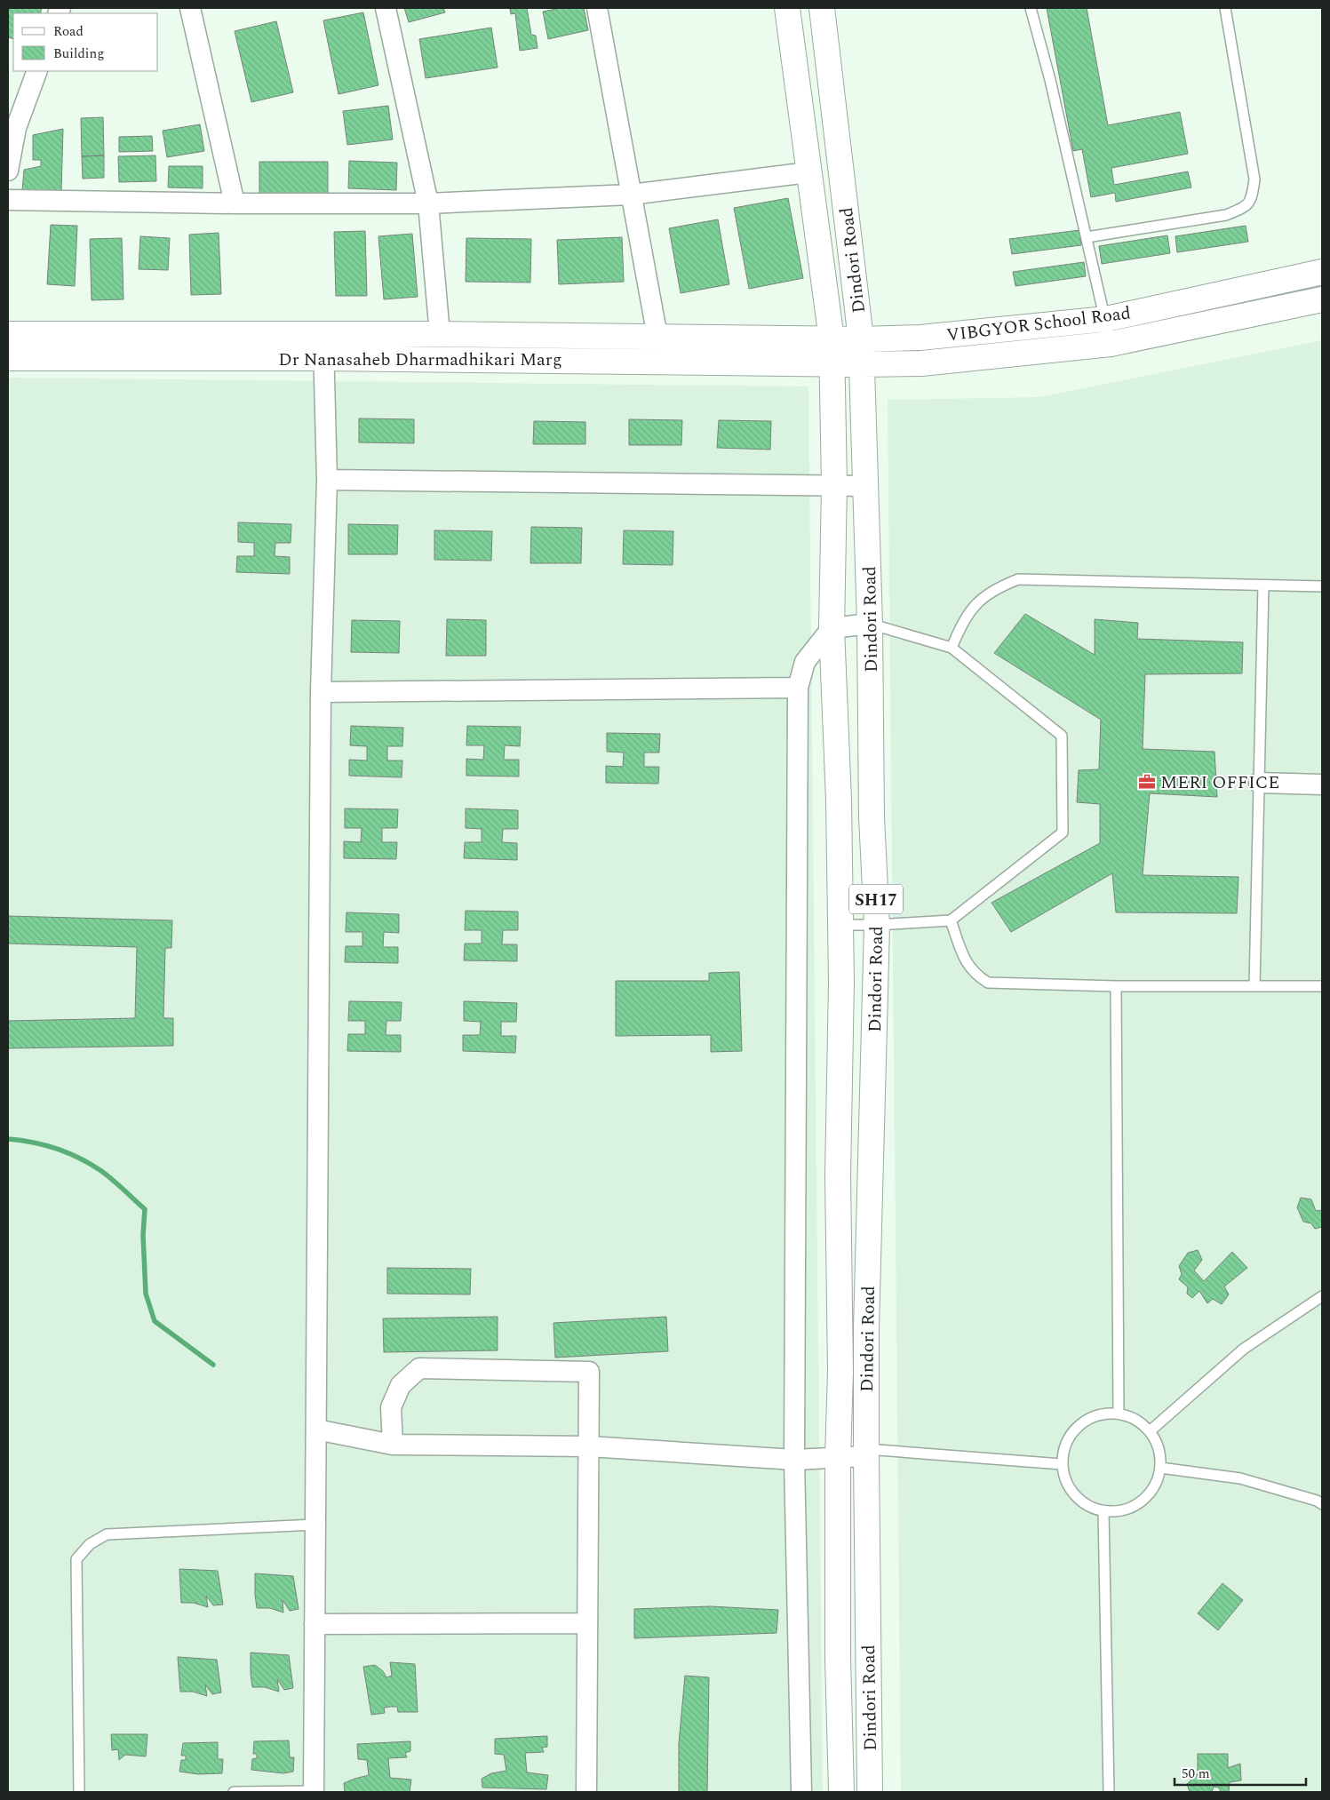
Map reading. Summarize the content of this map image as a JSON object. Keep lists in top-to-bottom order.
{
  "streets": {
    "main road": [
      "Dindori Road",
      "VIBGYOR School Road",
      "Dr Nanasaheb Dharmadhikari Marg",
      "SH17"
    ]
  },
  "crossings": [
    ["Dindori Road", "VIBGYOR School Road"],
    ["VIBGYOR School Road", "Dr Nanasaheb Dharmadhikari Marg"]
  ],
  "places": {
    "office": ["MERI OFFICE"]
  },
  "legend": ["Road", "Building"],
  "scale_bar": "50 m"
}
